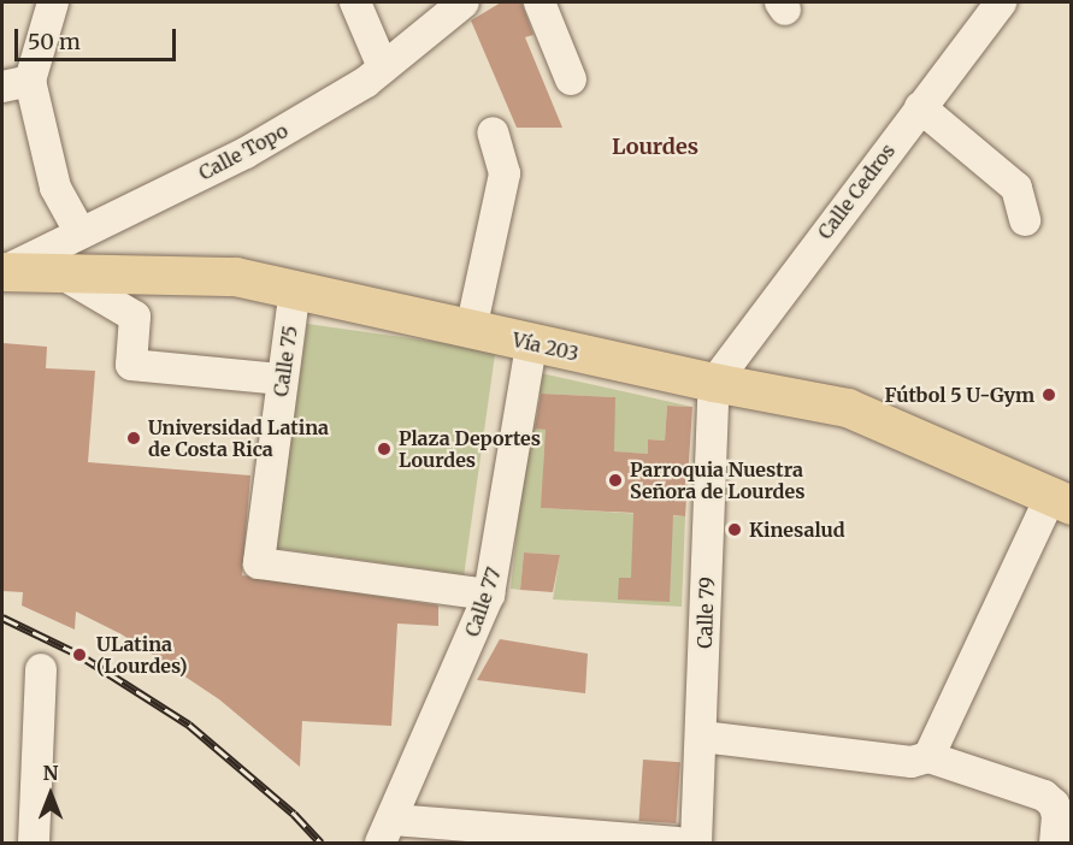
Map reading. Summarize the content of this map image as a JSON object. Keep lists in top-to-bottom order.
{
  "streets": {
    "main road": ["Vía 203"],
    "street": [
      "Calle Topo",
      "Calle Cedros",
      "Calle 75",
      "Calle 77",
      "Calle 79"
    ]
  },
  "crossings": [
    ["Calle Topo", "Vía 203"],
    ["Calle Cedros", "Vía 203"],
    ["Calle Cedros", "Calle 79"],
    ["Vía 203", "Calle 75"],
    ["Vía 203", "Calle 77"],
    ["Vía 203", "Calle 79"],
    ["Calle 75", "Calle 77"]
  ],
  "districts": ["Lourdes"],
  "places": [
    "Fútbol 5 U-Gym",
    "Universidad Latina de Costa Rica",
    "Plaza Deportes Lourdes",
    "Parroquia Nuestra Señora de Lourdes",
    "Kinesalud",
    "ULatina (Lourdes)"
  ],
  "scale_bar": "50 m",
  "north": "top"
}
